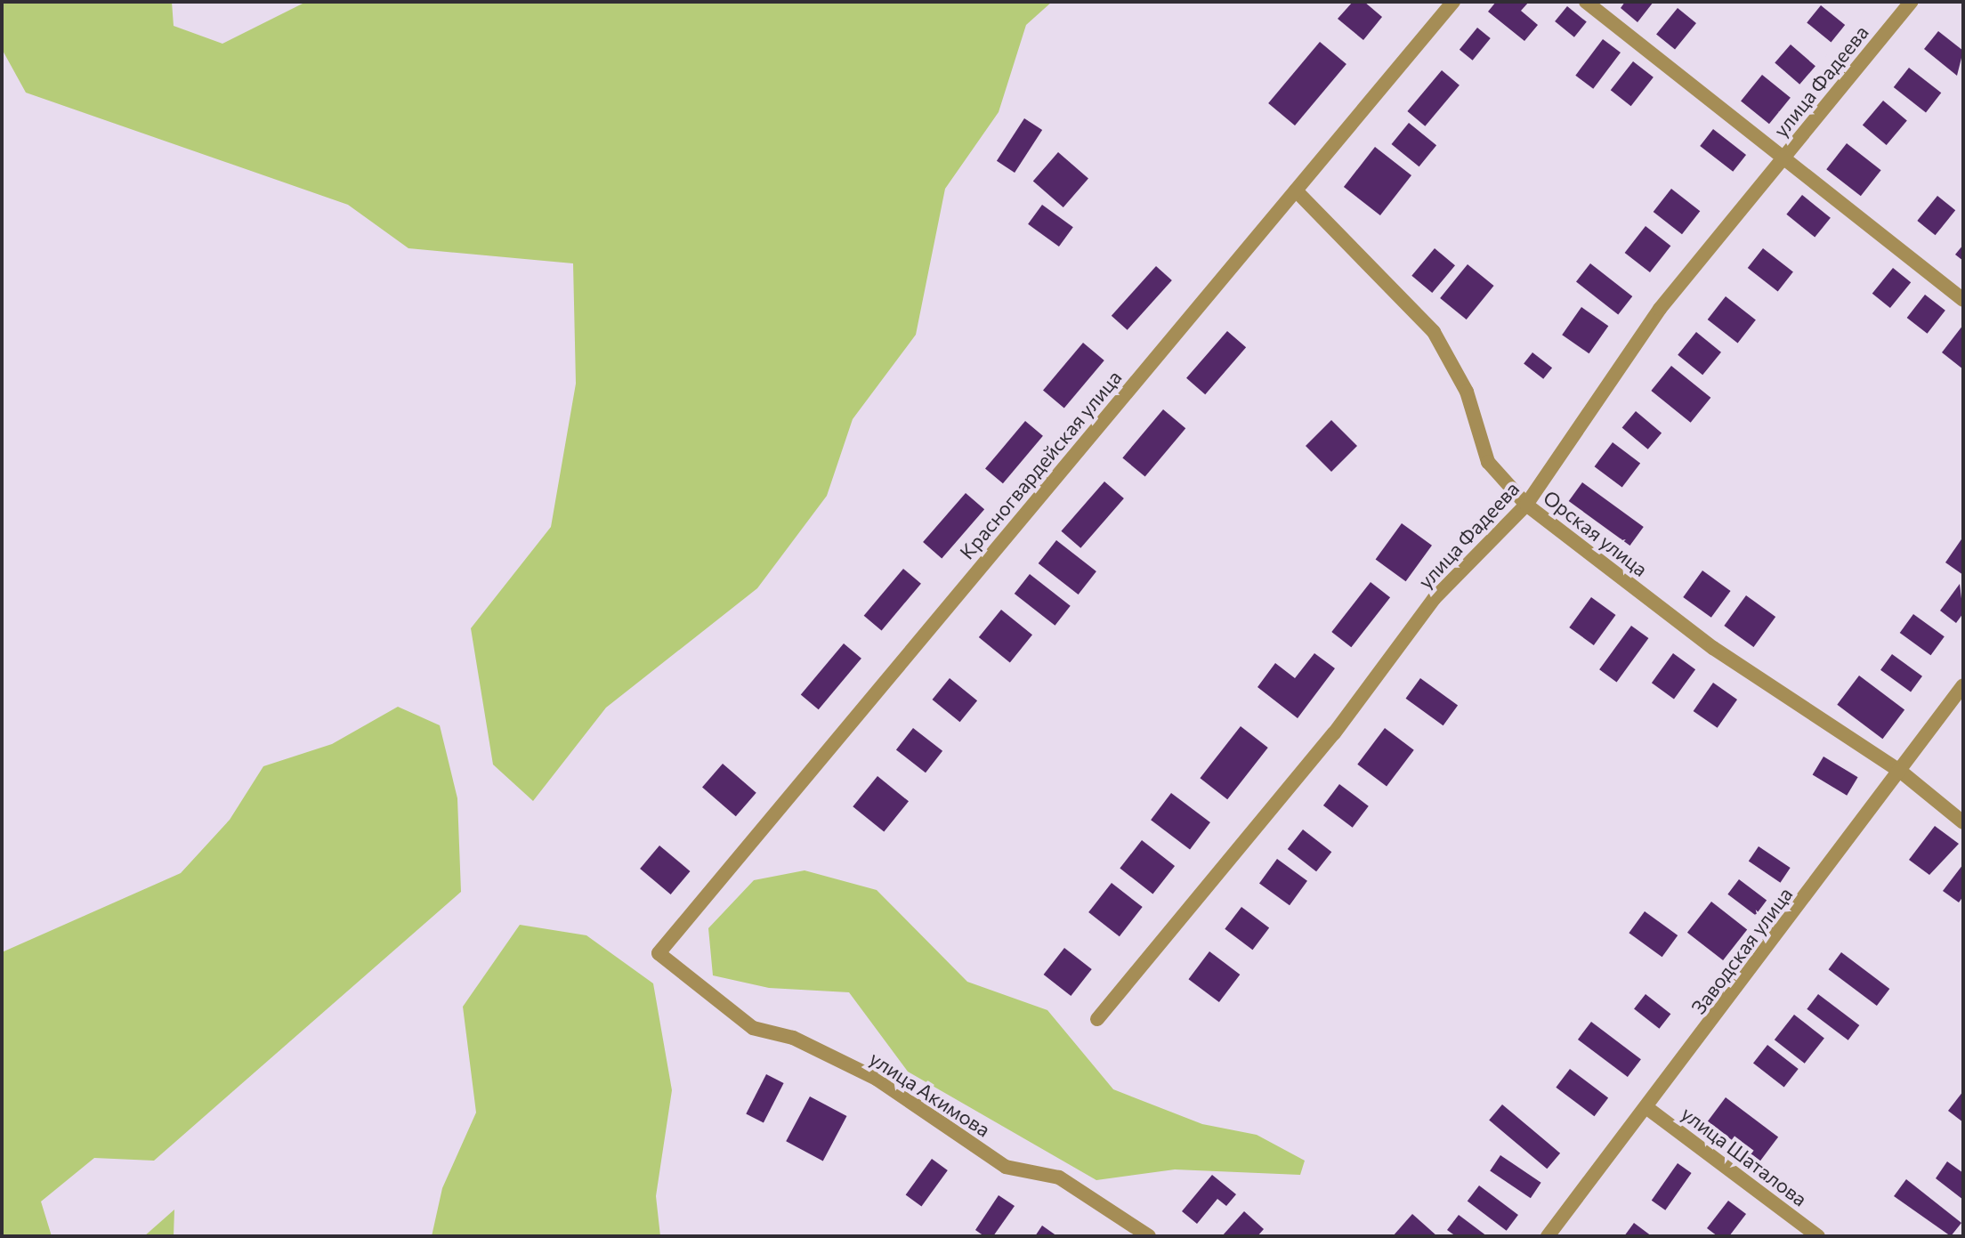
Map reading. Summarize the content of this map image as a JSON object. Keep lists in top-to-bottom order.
{
  "streets": {
    "street": [
      "улица Фадеева",
      "Красногвардейская улица",
      "Орская улица",
      "Заводская улица",
      "улица Акимова",
      "улица Шаталова"
    ]
  },
  "crossings": [
    ["улица Фадеева", "Орская улица"],
    ["Красногвардейская улица", "Орская улица"],
    ["Красногвардейская улица", "улица Акимова"],
    ["Орская улица", "Заводская улица"],
    ["Заводская улица", "улица Шаталова"]
  ]
}
